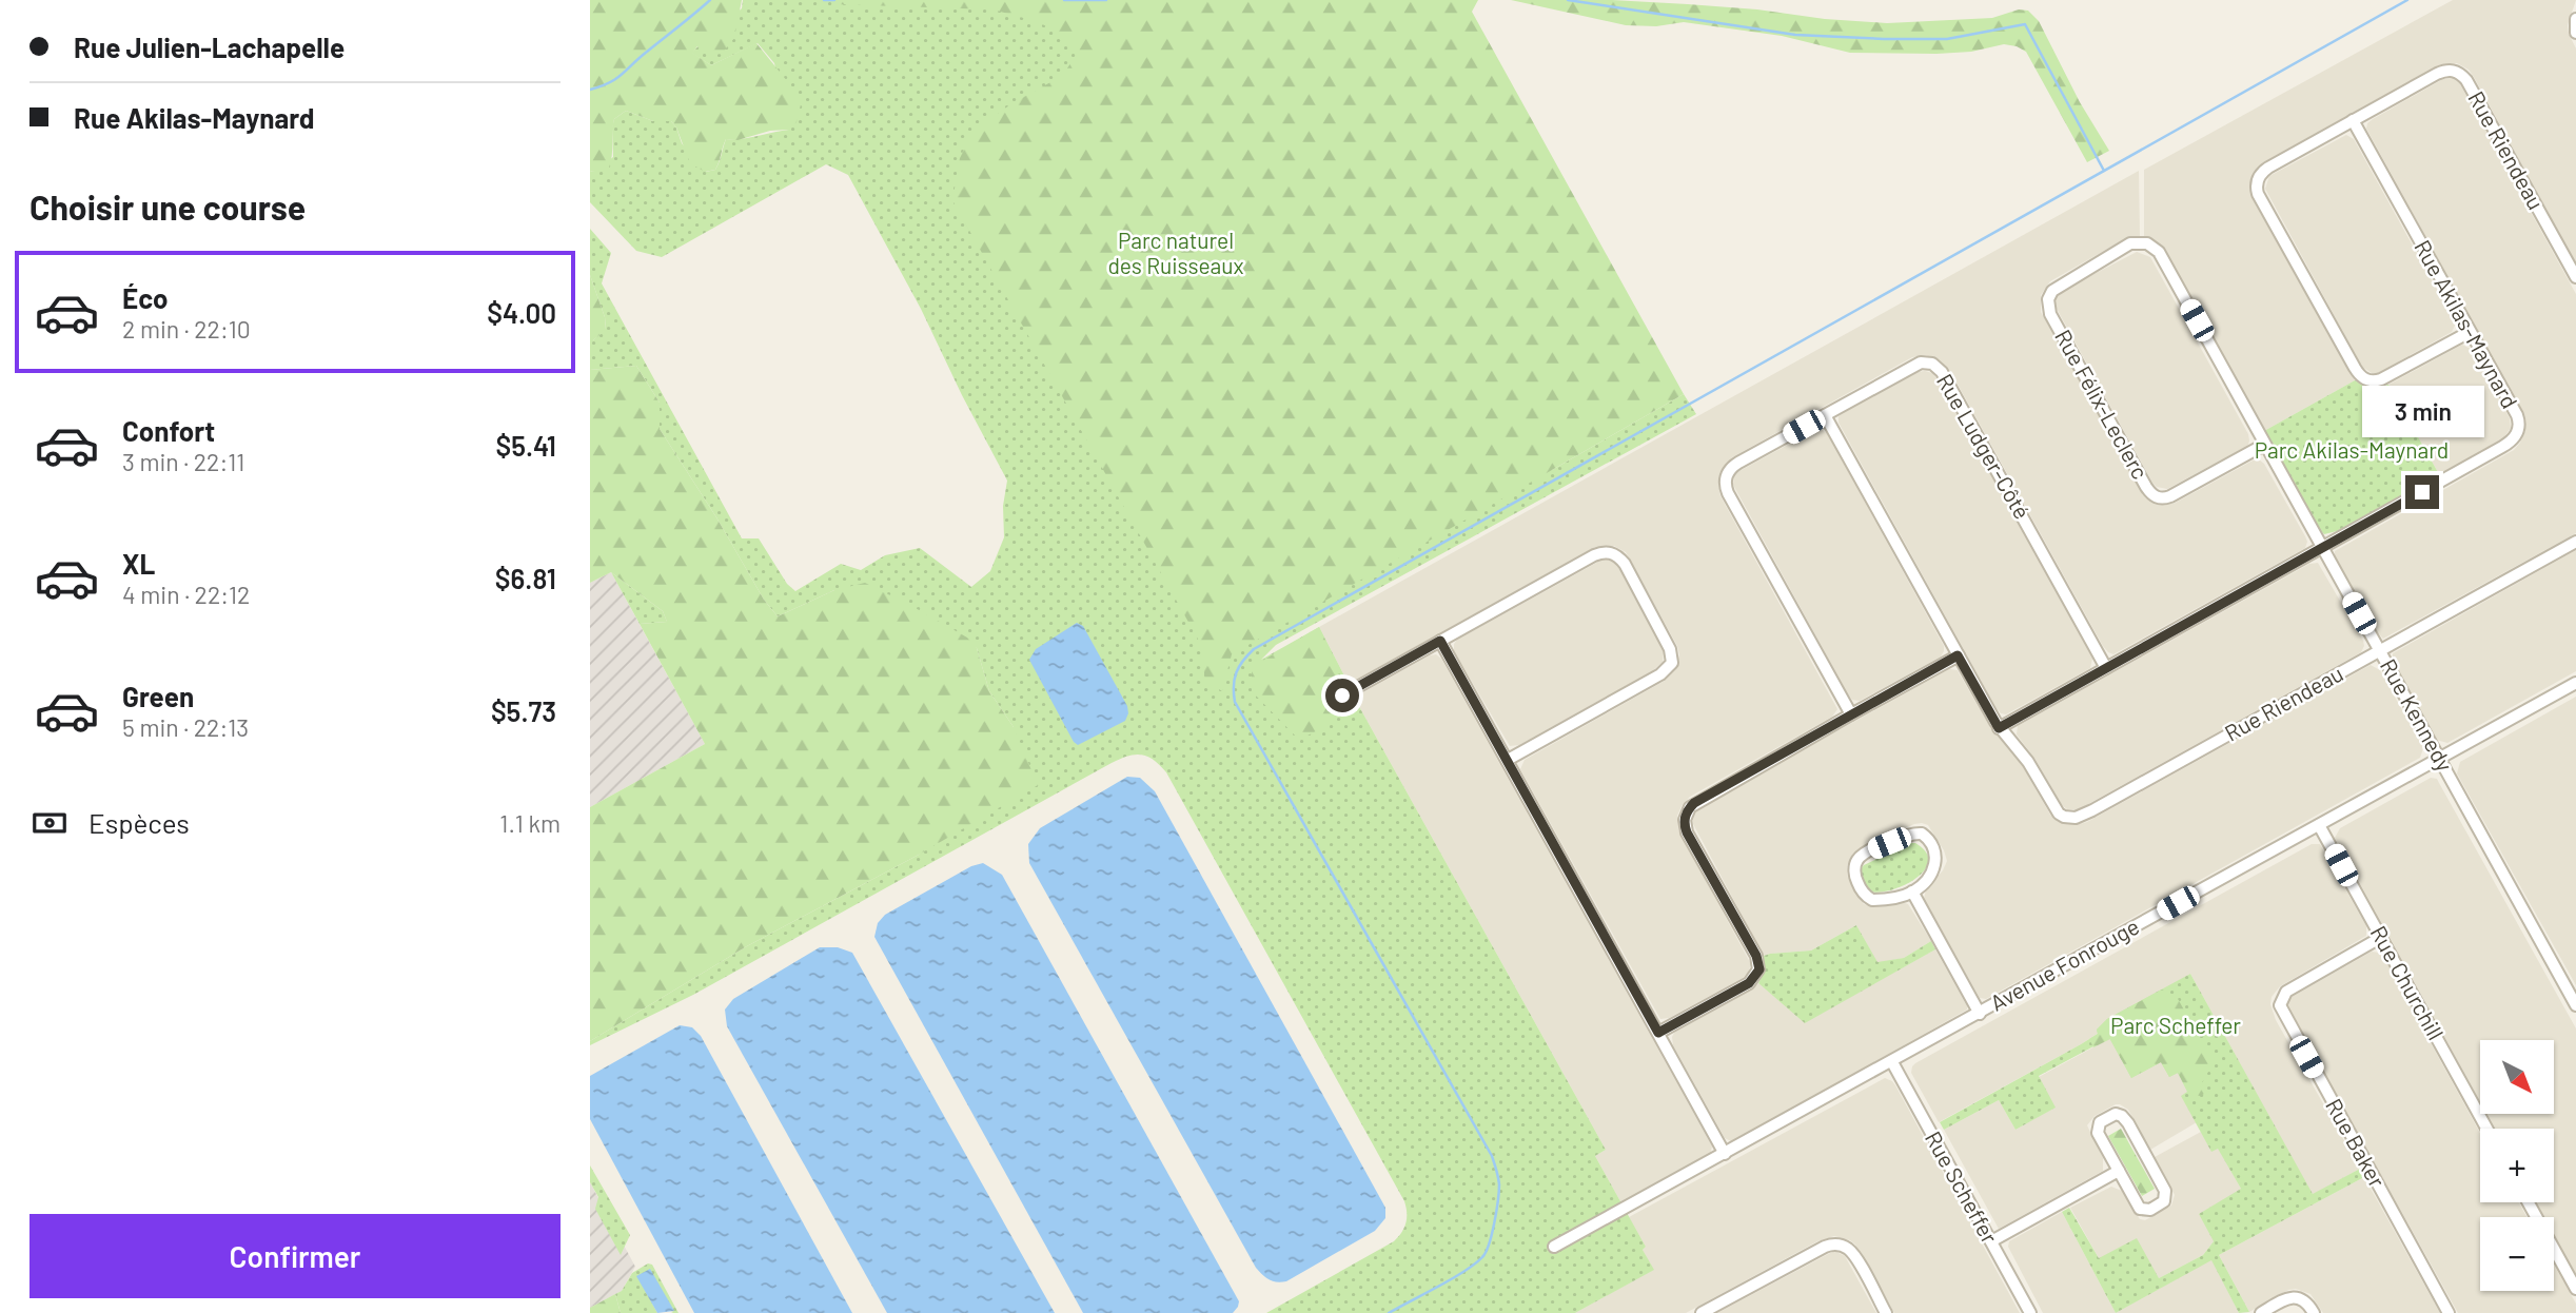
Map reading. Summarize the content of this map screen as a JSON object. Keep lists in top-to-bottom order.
{
  "streets": {
    "street": [
      "Rue Riendeau",
      "Rue Akilas-Maynard",
      "Rue Félix-Leclerc",
      "Rue Ludger-Côté",
      "Rue Kennedy",
      "Avenue Fonrouge",
      "Rue Churchill",
      "Rue Baker",
      "Rue Scheffer"
    ]
  },
  "crossings": [
    ["Rue Riendeau", "Rue Akilas-Maynard"],
    ["Rue Riendeau", "Rue Kennedy"],
    ["Rue Akilas-Maynard", "Rue Ludger-Côté"],
    ["Rue Akilas-Maynard", "Rue Kennedy"],
    ["Rue Félix-Leclerc", "Rue Kennedy"],
    ["Rue Kennedy", "Avenue Fonrouge"],
    ["Avenue Fonrouge", "Rue Churchill"],
    ["Avenue Fonrouge", "Rue Scheffer"],
    ["Rue Churchill", "Rue Baker"]
  ],
  "parks": ["Parc naturel des Ruisseaux", "Parc Akilas-Maynard", "Parc Scheffer"],
  "north": "bottom right",
  "page": {
    "banner": ["Rue Julien-Lachapelle", "Rue Akilas-Maynard"],
    "heading": "Choisir une course",
    "list": [
      {
        "name": "Éco",
        "note": "2 min · 22:10",
        "value": "$4.00"
      },
      {
        "name": "Confort",
        "note": "3 min · 22:11",
        "value": "$5.41"
      },
      {
        "name": "XL",
        "note": "4 min · 22:12",
        "value": "$6.81"
      },
      {
        "name": "Green",
        "note": "5 min · 22:13",
        "value": "$5.73"
      }
    ],
    "bubble": "3 min",
    "pay": ["Espèces", "1.1 km"],
    "map_buttons": ["+", "−"],
    "buttons": "Confirmer"
  }
}
